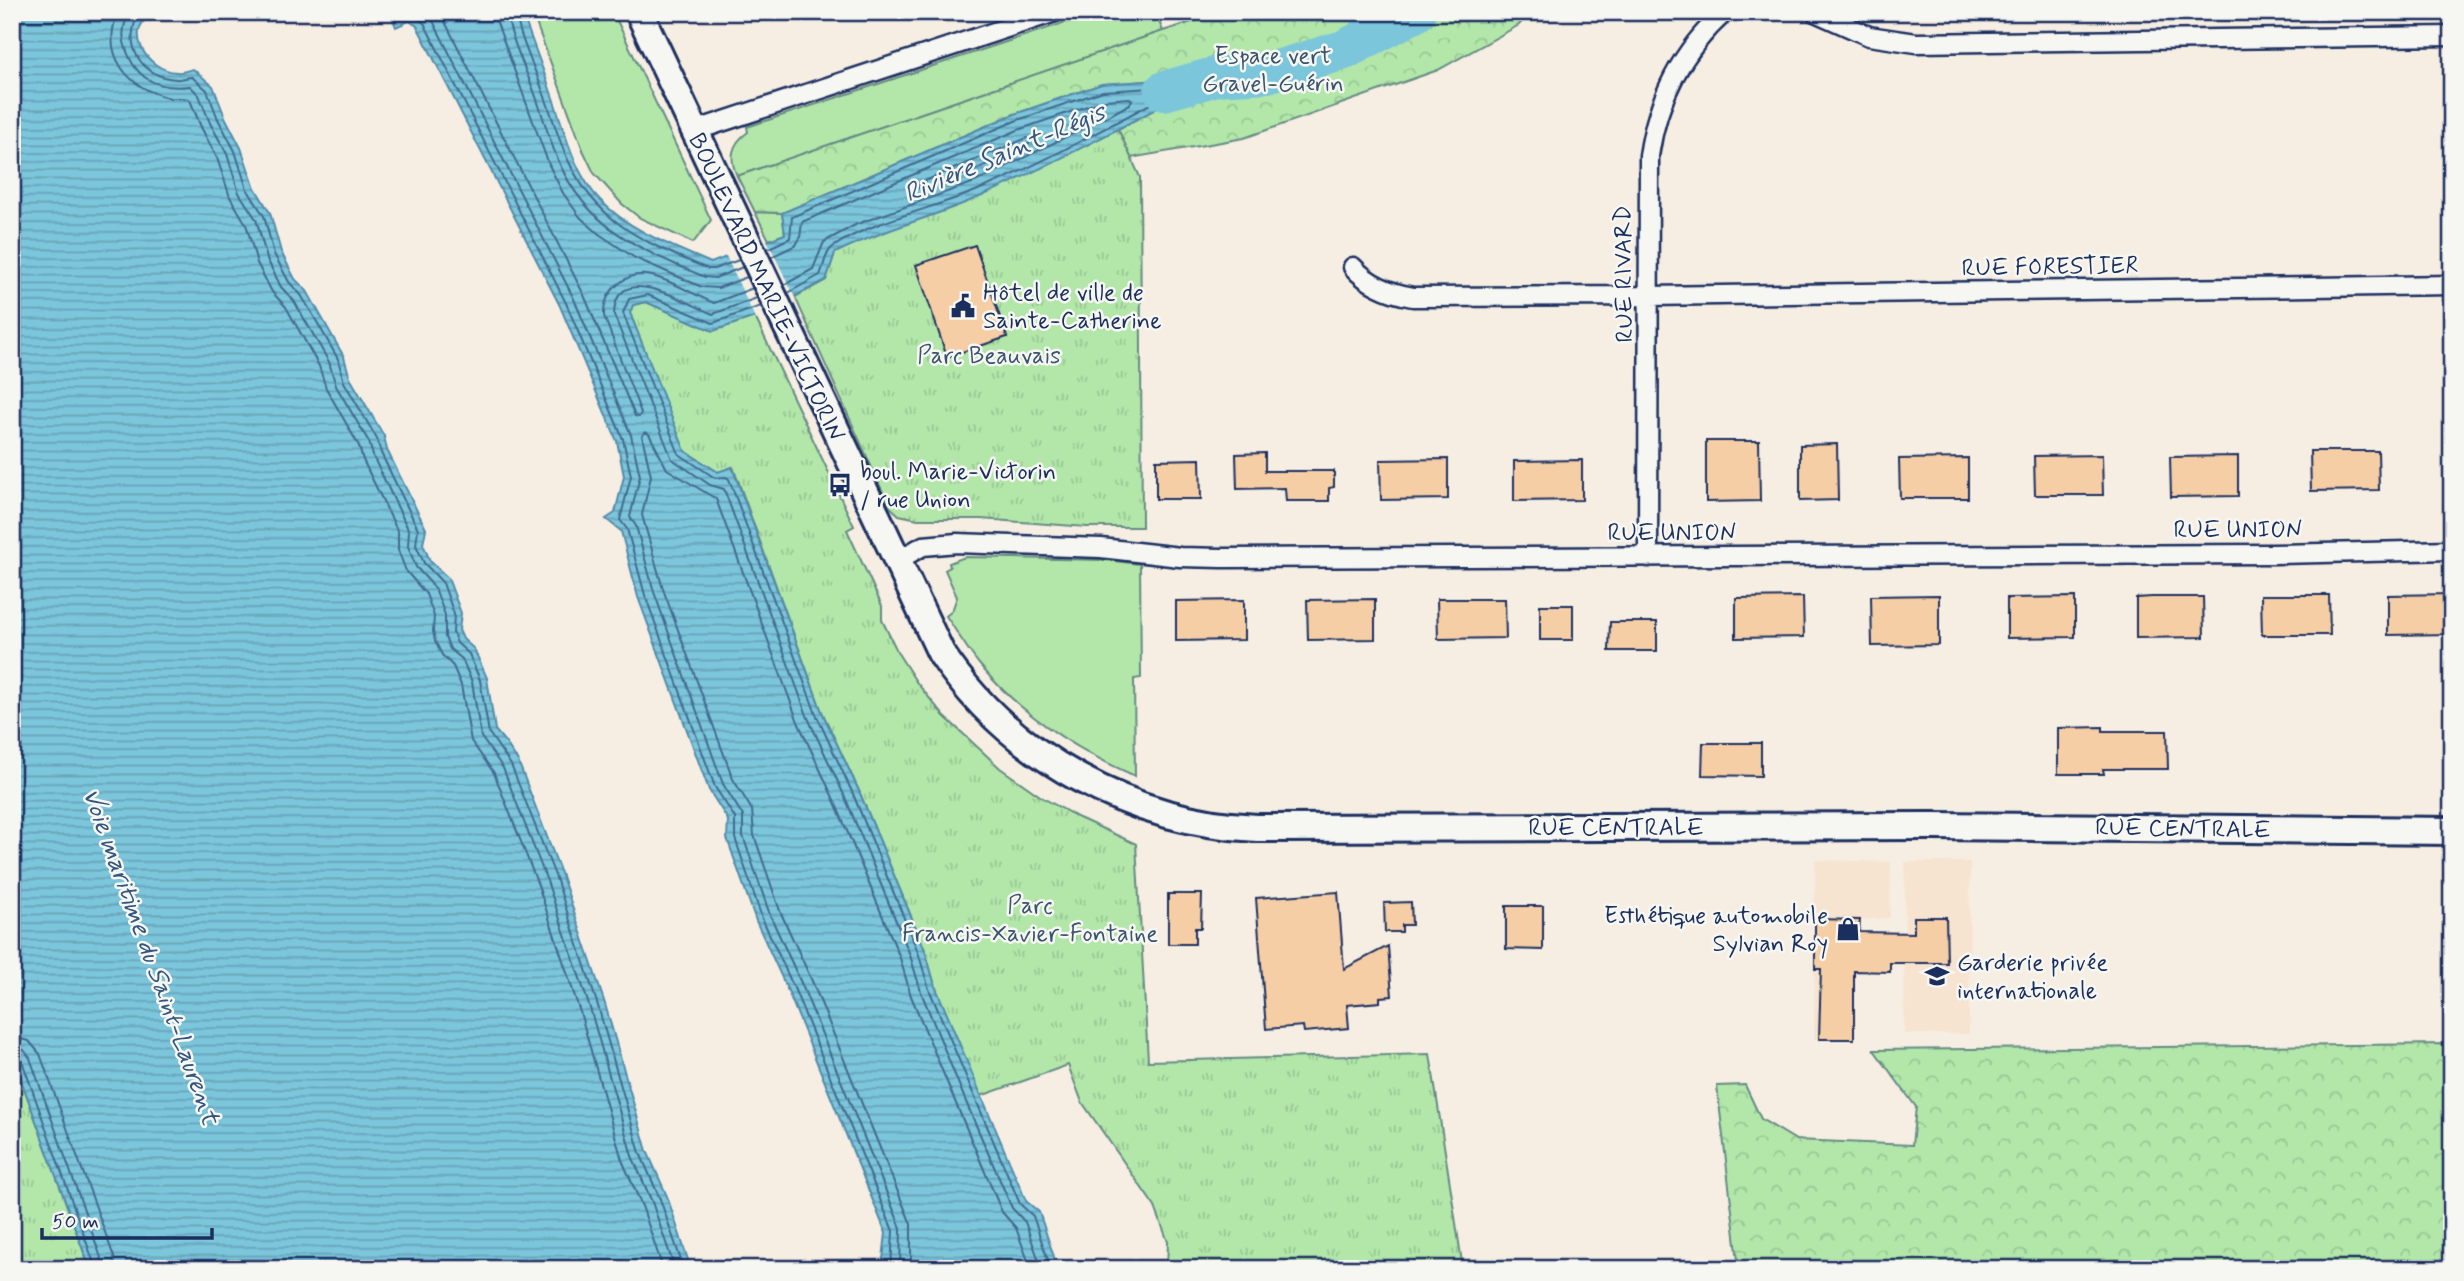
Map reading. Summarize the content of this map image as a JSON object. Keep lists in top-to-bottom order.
{
  "streets": {
    "street": [
      "RUE FORESTIER",
      "RUE RIVARD",
      "BOULEVARD MARIE-VICTORIN",
      "RUE UNION",
      "RUE CENTRALE"
    ]
  },
  "crossings": [
    ["RUE FORESTIER", "RUE RIVARD"],
    ["RUE RIVARD", "RUE UNION"],
    ["BOULEVARD MARIE-VICTORIN", "RUE UNION"],
    ["BOULEVARD MARIE-VICTORIN", "RUE CENTRALE"],
    ["RUE UNION", "RUE CENTRALE"]
  ],
  "water": ["Rivière Saint-Régis", "Voie maritime du Saint-Laurent"],
  "parks": ["Espace vert Gravel-Guérin", "Parc Beauvais", "Parc Francis-Xavier-Fontaine"],
  "places": {
    "public building": ["Hôtel de ville de Sainte-Catherine"],
    "bus stop": ["boul. Marie-Victorin / rue Union"],
    "shop": ["Esthétique automobile Sylvian Roy"],
    "school or university": ["Garderie privée internationale"]
  },
  "scale_bar": "50 m"
}
